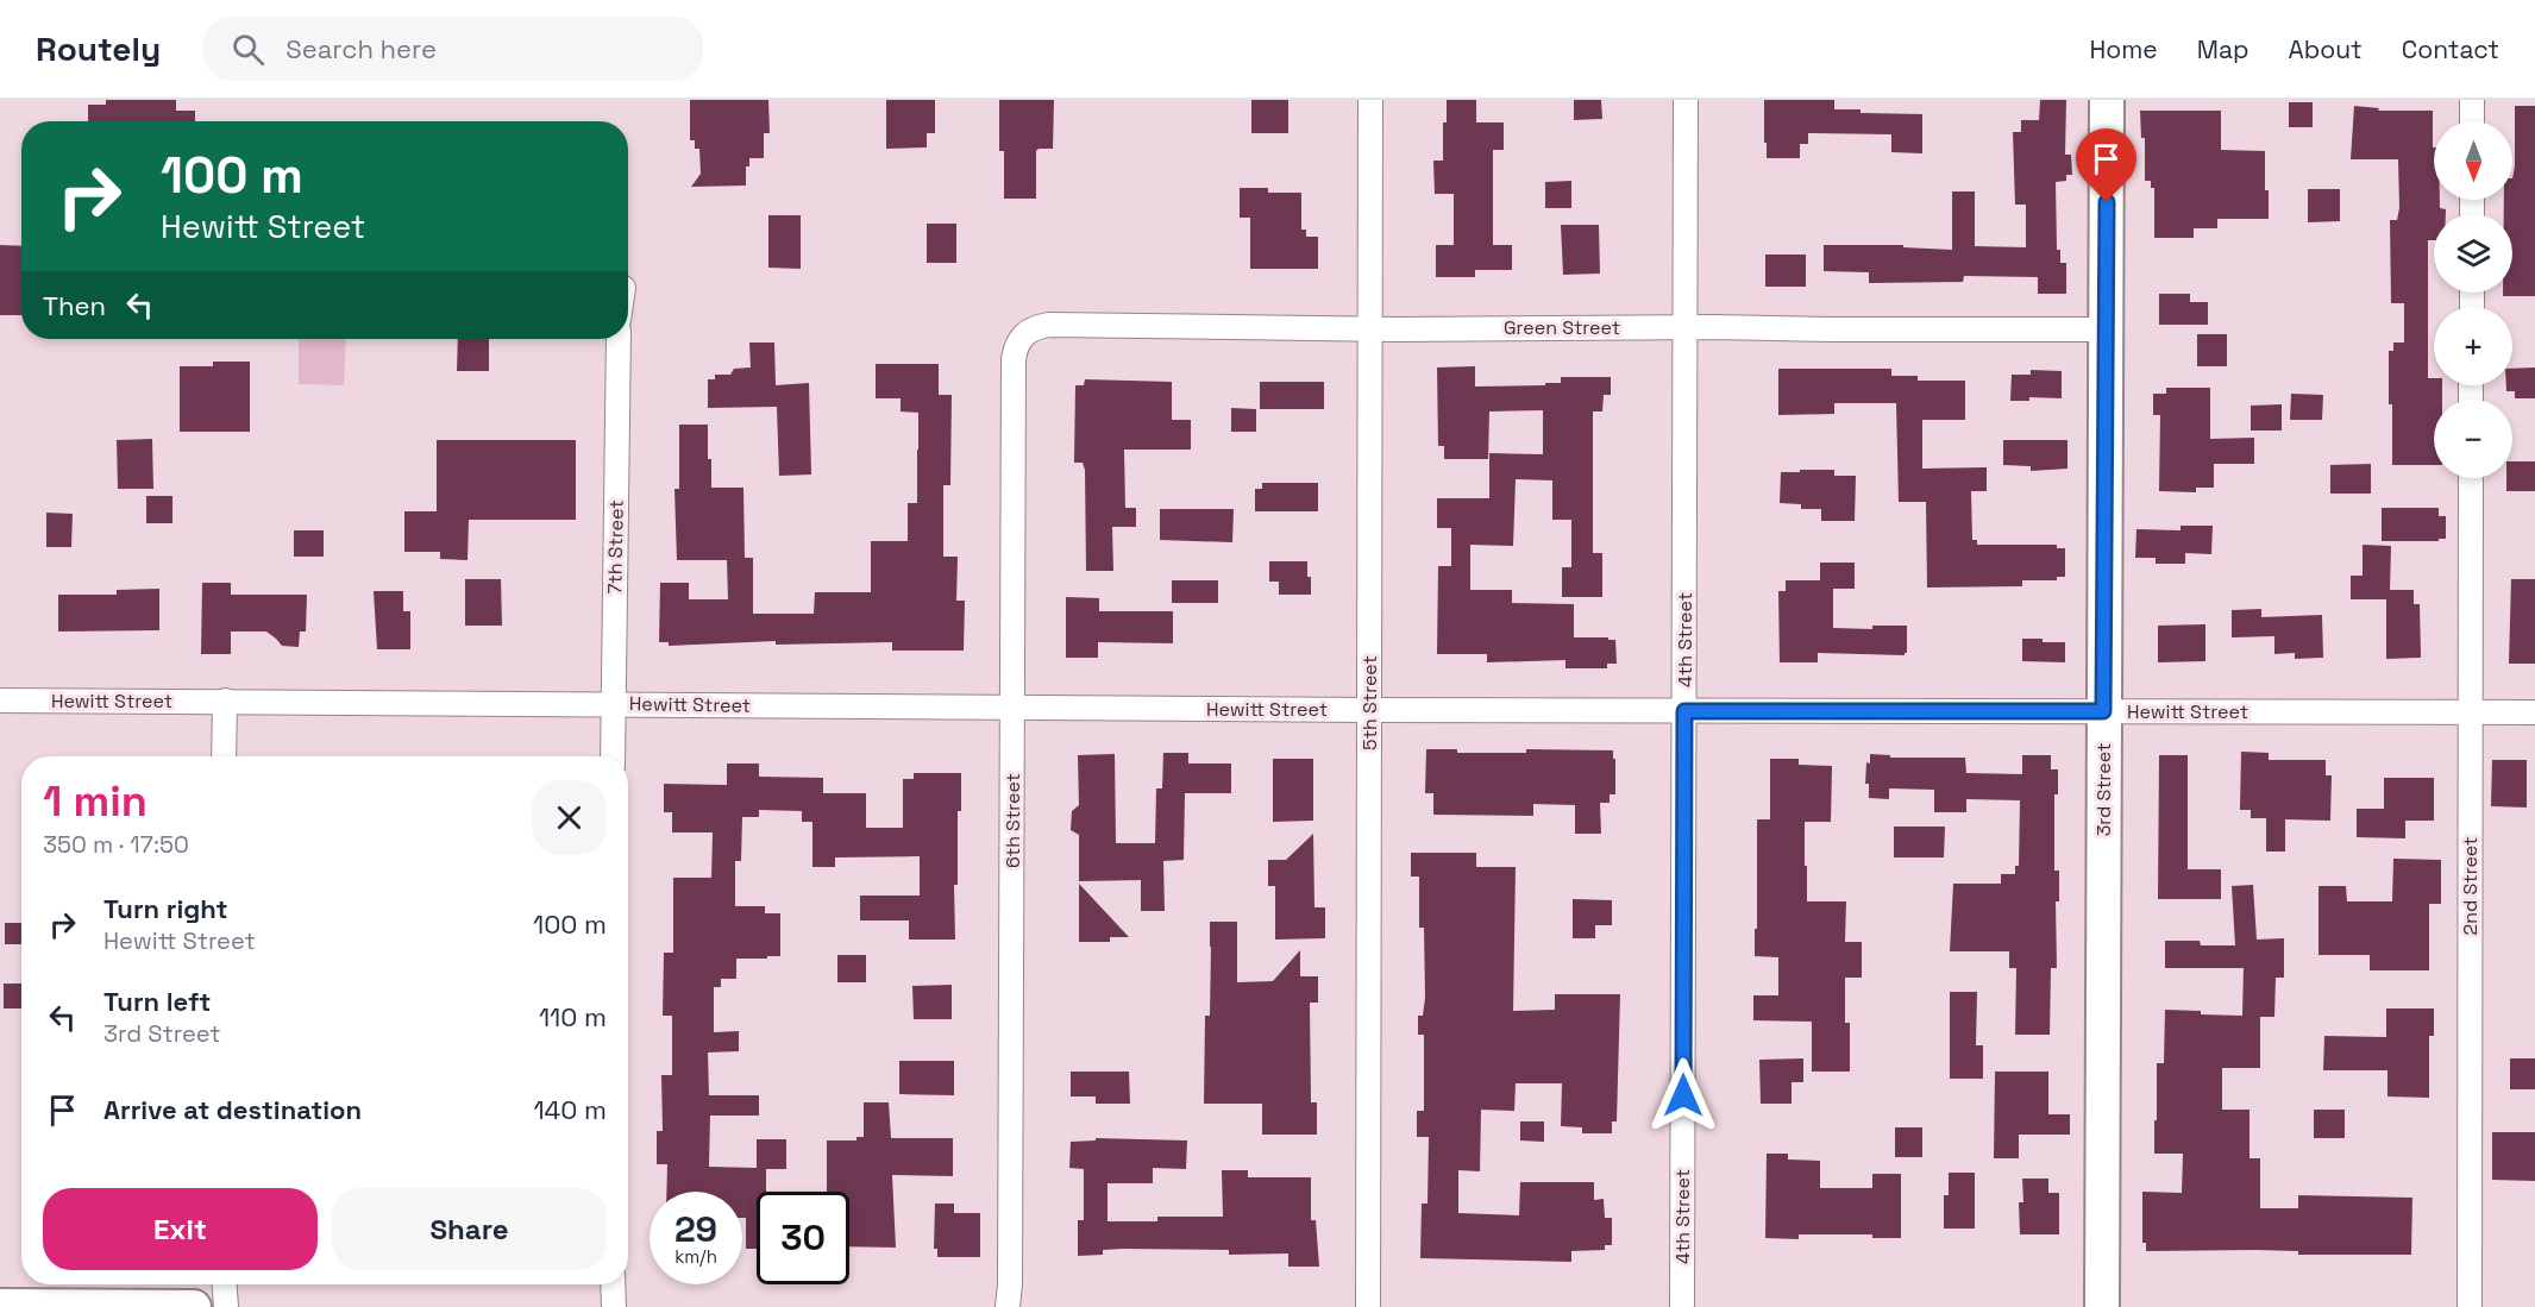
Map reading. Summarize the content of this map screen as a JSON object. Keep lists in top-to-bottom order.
{
  "streets": {
    "street": [
      "Green Street",
      "7th Street",
      "4th Street",
      "Hewitt Street",
      "5th Street",
      "3rd Street",
      "6th Street",
      "2nd Street"
    ]
  },
  "crossings": [
    ["Green Street", "4th Street"],
    ["Green Street", "5th Street"],
    ["Green Street", "3rd Street"],
    ["Green Street", "6th Street"],
    ["7th Street", "Hewitt Street"],
    ["4th Street", "Hewitt Street"],
    ["Hewitt Street", "5th Street"],
    ["Hewitt Street", "3rd Street"],
    ["Hewitt Street", "6th Street"],
    ["Hewitt Street", "2nd Street"]
  ],
  "north": "bottom",
  "page": {
    "header": "Routely",
    "search": "Search here",
    "nav": [
      "Home",
      "Map",
      "About",
      "Contact"
    ],
    "map_buttons": ["+", "−"],
    "turn": ["100 m", "Hewitt Street"],
    "then": "Then",
    "heading": ["1 min", "350 m · 17:50"],
    "list": [
      {
        "name": "Turn right",
        "note": "Hewitt Street",
        "value": "100 m"
      },
      {
        "name": "Turn left",
        "note": "3rd Street",
        "value": "110 m"
      },
      {
        "name": "Arrive at destination",
        "value": "140 m"
      }
    ],
    "buttons": ["Exit", "Share"],
    "speed": "29 km/h",
    "limit": "30"
  }
}
